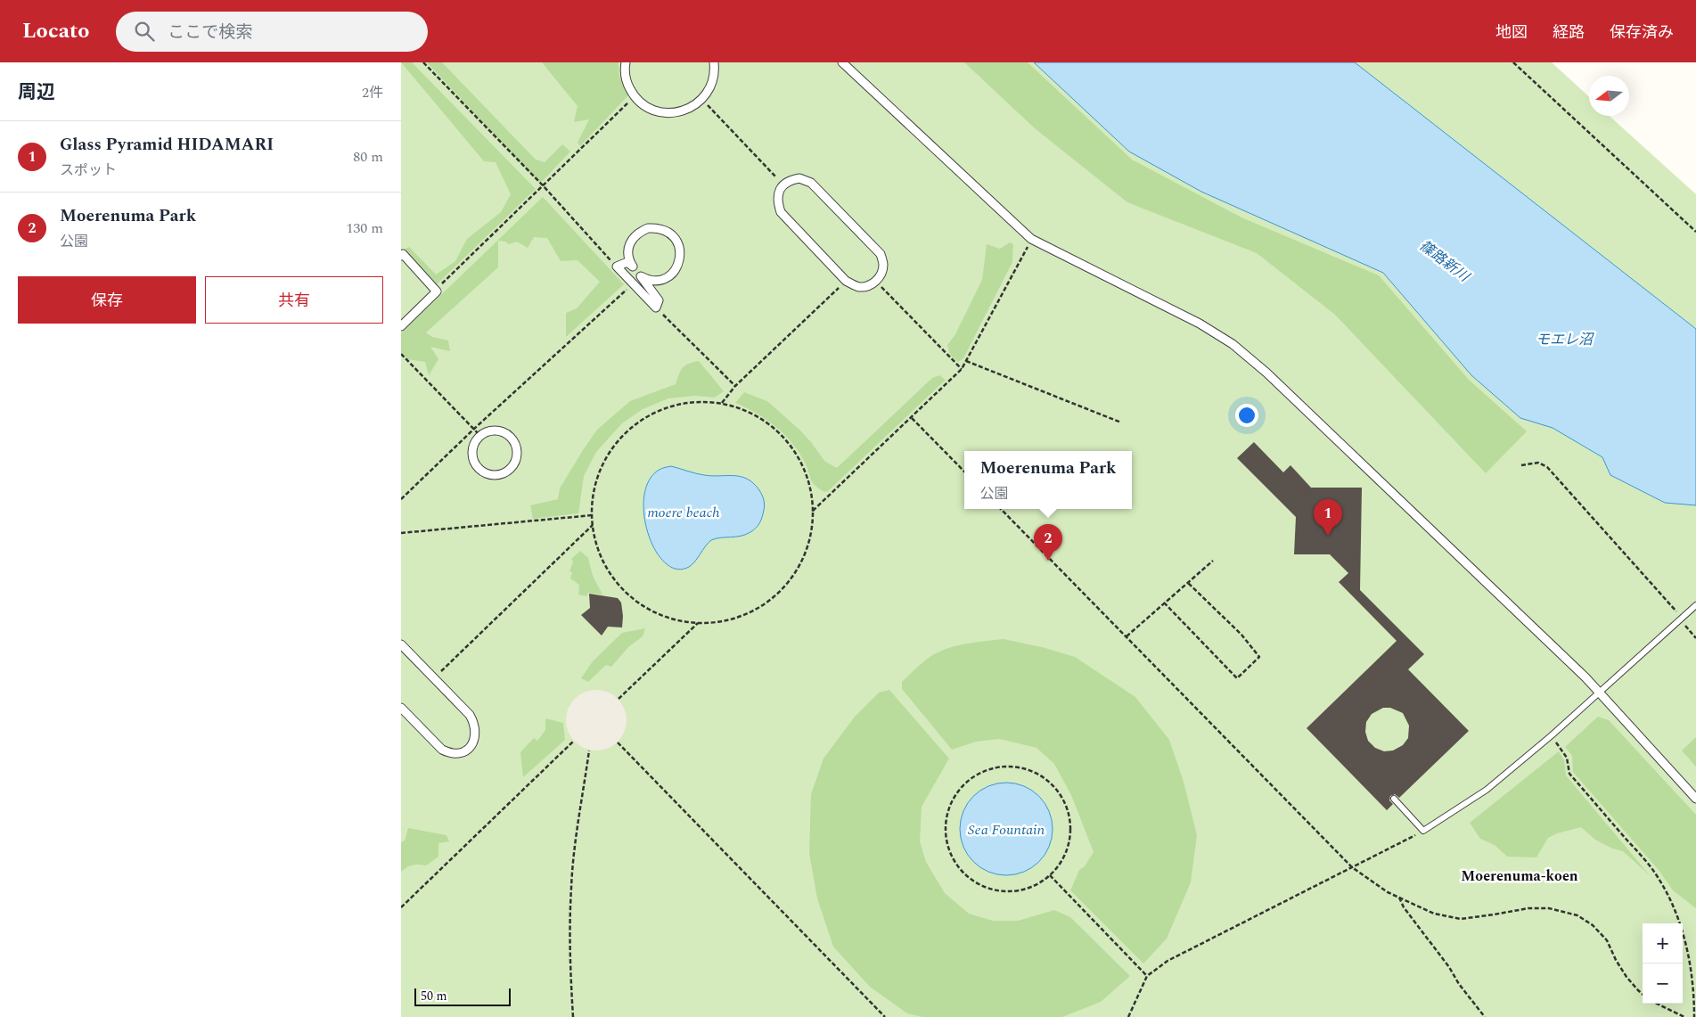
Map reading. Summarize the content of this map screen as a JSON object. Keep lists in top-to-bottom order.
{
  "districts": ["Moerenuma-koen"],
  "water": [
    "篠路新川",
    "モエレ沼",
    "moere beach",
    "Sea Fountain"
  ],
  "scale_bar": "50 m",
  "north": "left",
  "page": {
    "header": "Locato",
    "search": "ここで検索",
    "nav": ["地図", "経路", "保存済み"],
    "heading": ["周辺", "2件"],
    "list": [
      {
        "mark": "1",
        "name": "Glass Pyramid HIDAMARI",
        "note": "スポット",
        "value": "80 m"
      },
      {
        "mark": "2",
        "name": "Moerenuma Park",
        "note": "公園",
        "value": "130 m"
      }
    ],
    "buttons": ["保存", "共有"],
    "popup": ["Moerenuma Park", "公園"],
    "pins": ["1", "2"],
    "map_buttons": ["+", "−"],
    "scale": "50 m"
  }
}
